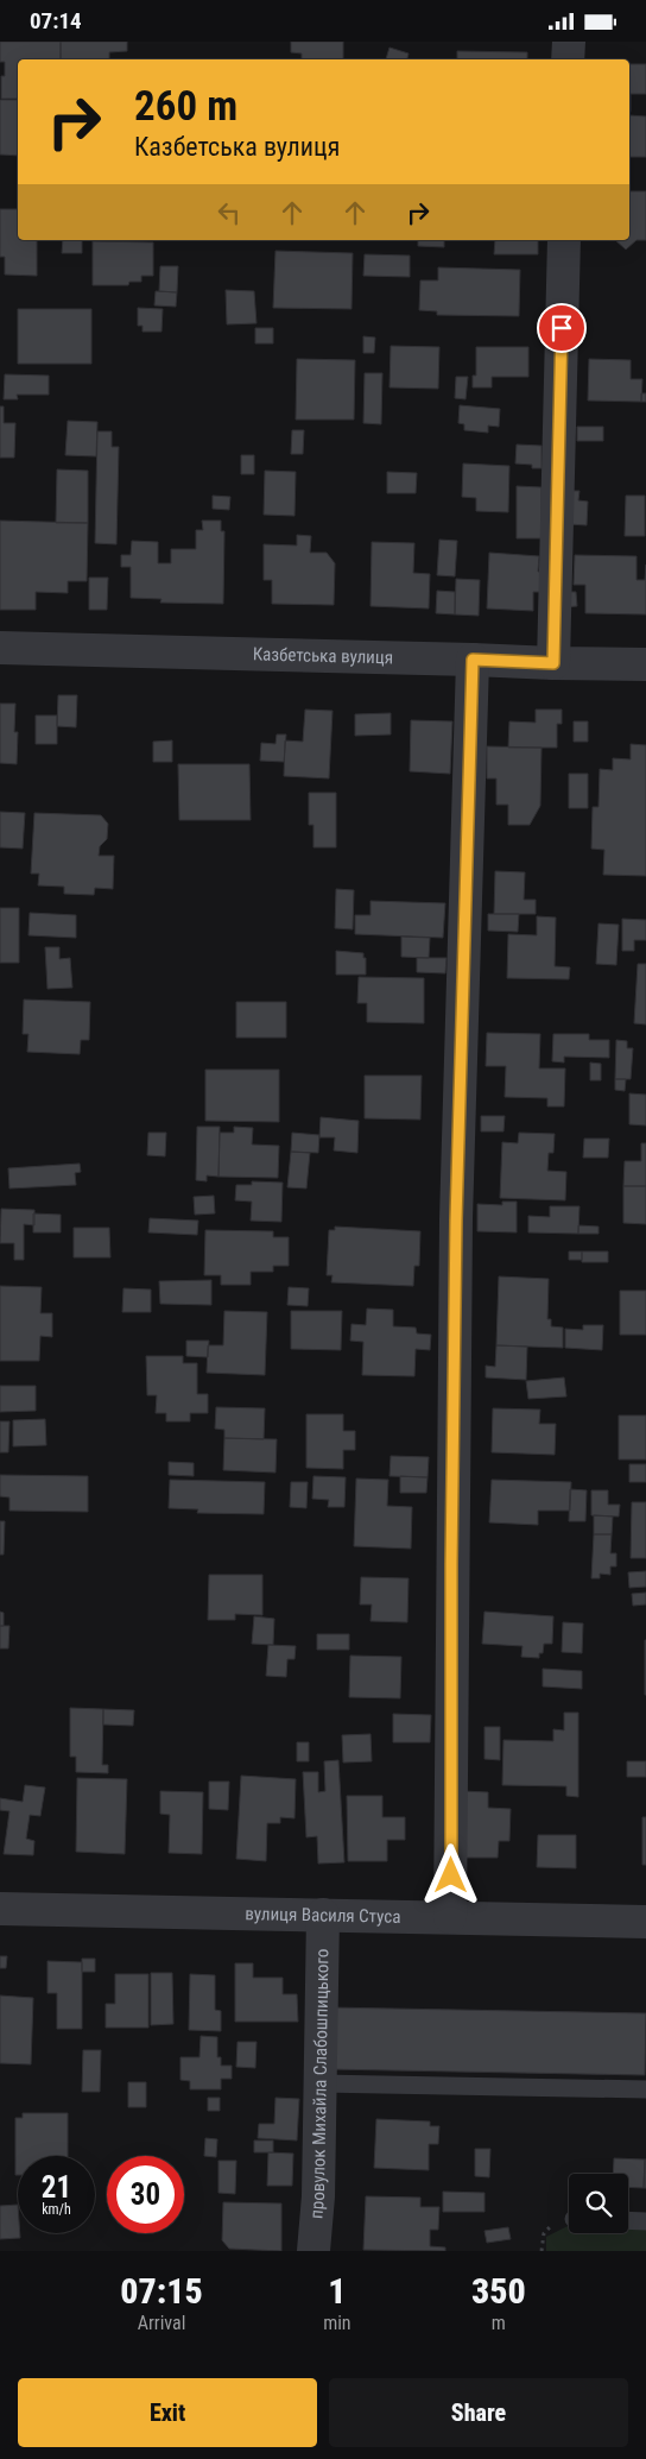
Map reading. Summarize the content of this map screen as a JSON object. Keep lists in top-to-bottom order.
{
  "streets": {
    "street": ["Казбетська вулиця", "вулиця Василя Стуса", "провулок Михайла Слабошпицького"]
  },
  "crossings": [
    ["вулиця Василя Стуса", "провулок Михайла Слабошпицького"]
  ],
  "page": {
    "status": "07:14",
    "turn": ["260 m", "Казбетська вулиця"],
    "speed": "21 km/h",
    "limit": "30",
    "eta": [
      "07:15",
      "Arrival",
      "1",
      "min",
      "350",
      "m"
    ],
    "buttons": ["Exit", "Share"]
  }
}
